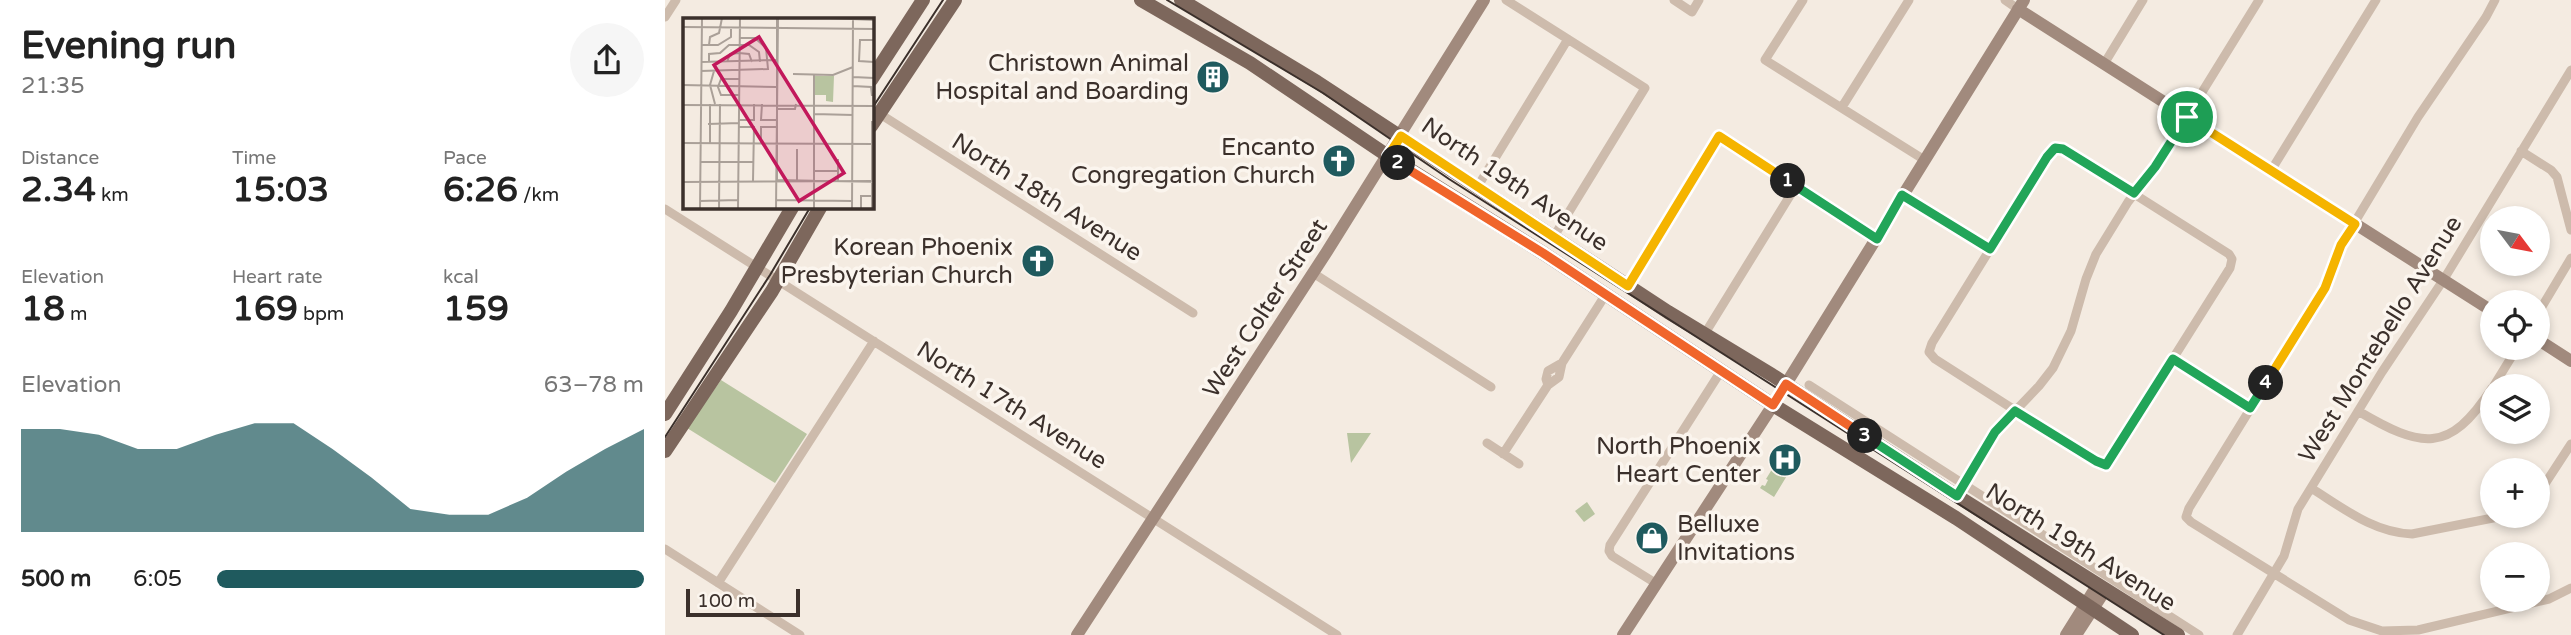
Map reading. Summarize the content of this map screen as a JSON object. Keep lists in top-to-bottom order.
{
  "streets": {
    "main road": ["North 19th Avenue"],
    "street": [
      "North 18th Avenue",
      "West Colter Street",
      "West Montebello Avenue",
      "North 17th Avenue"
    ]
  },
  "crossings": [
    ["North 19th Avenue", "West Colter Street"],
    ["West Colter Street", "North 17th Avenue"]
  ],
  "places": {
    "building": ["Christown Animal Hospital and Boarding"],
    "church": ["Encanto Congregation Church", "Korean Phoenix Presbyterian Church"],
    "hospital": ["North Phoenix Heart Center"],
    "shop": ["Belluxe Invitations"]
  },
  "scale_bar": "100 m",
  "north": "bottom right",
  "page": {
    "heading": ["Evening run", "21:35"],
    "stats": [
      ["Distance", "2.34 km"],
      ["Time", "15:03"],
      ["Pace", "6:26 /km"],
      ["Elevation", "18 m"],
      ["Heart rate", "169 bpm"],
      ["kcal", "159"]
    ],
    "pins": [
      "2",
      "1",
      "4",
      "3"
    ],
    "map_buttons": ["+", "−"],
    "chart": ["Elevation", "63–78 m"],
    "list": [
      {
        "name": "500 m",
        "note": "6:05"
      }
    ],
    "scale": "100 m"
  }
}
